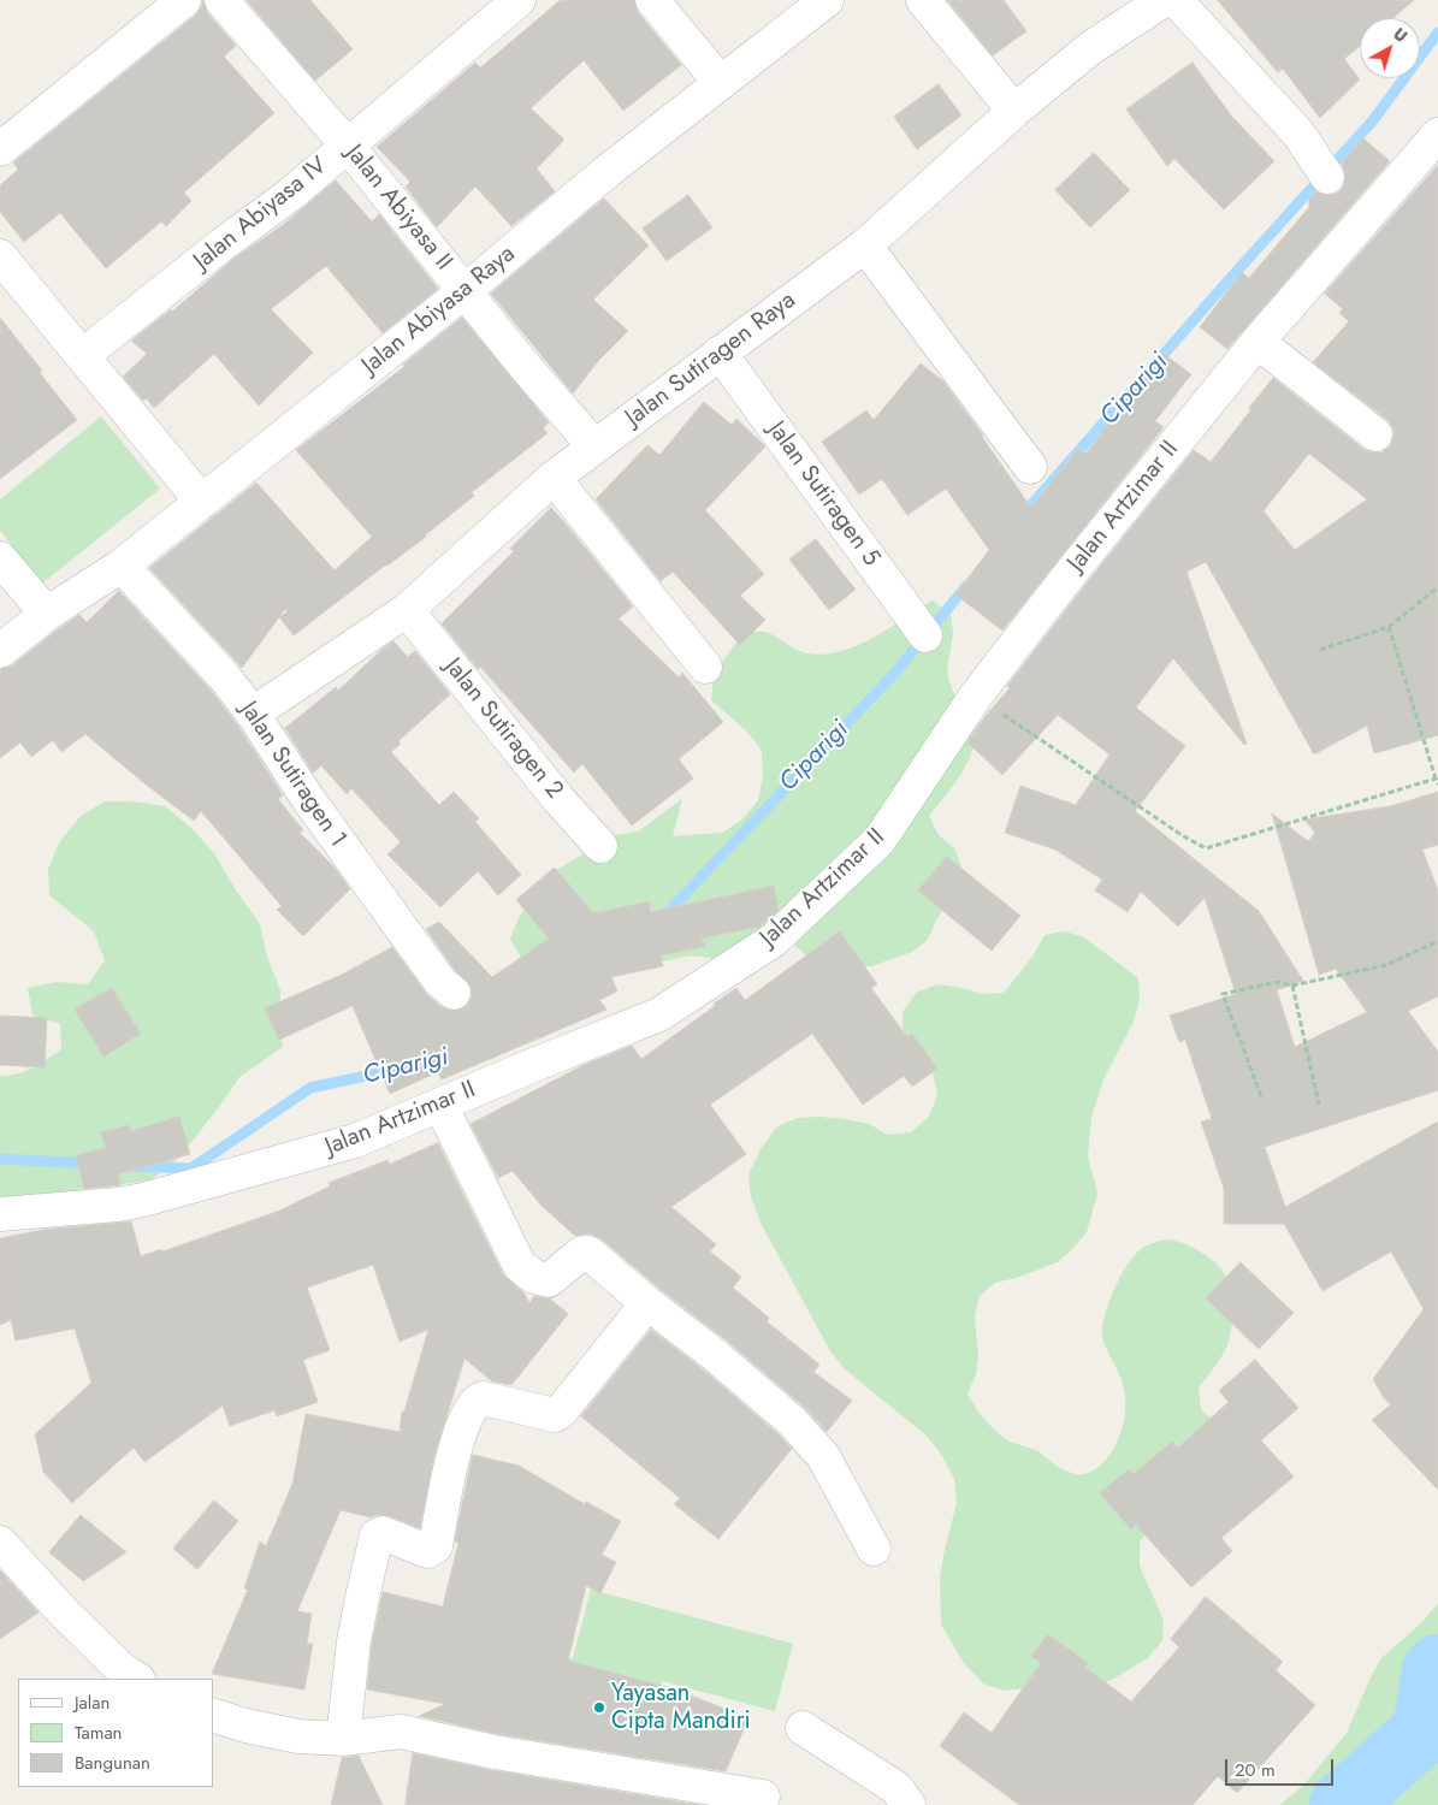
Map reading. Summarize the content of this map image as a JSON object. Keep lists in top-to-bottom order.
{
  "streets": {
    "street": [
      "Jalan Abiyasa II",
      "Jalan Abiyasa IV",
      "Jalan Abiyasa Raya",
      "Jalan Sutiragen Raya",
      "Jalan Sutiragen 5",
      "Jalan Artzimar II",
      "Jalan Sutiragen 2",
      "Jalan Sutiragen 1"
    ]
  },
  "crossings": [
    ["Jalan Abiyasa II", "Jalan Abiyasa IV"],
    ["Jalan Abiyasa II", "Jalan Abiyasa Raya"],
    ["Jalan Abiyasa II", "Jalan Sutiragen Raya"],
    ["Jalan Abiyasa Raya", "Jalan Sutiragen 1"],
    ["Jalan Sutiragen Raya", "Jalan Sutiragen 5"],
    ["Jalan Sutiragen Raya", "Jalan Sutiragen 2"],
    ["Jalan Sutiragen Raya", "Jalan Sutiragen 1"]
  ],
  "water": ["Ciparigi"],
  "places": ["Yayasan Cipta Mandiri"],
  "legend": ["Jalan", "Taman", "Bangunan"],
  "scale_bar": "20 m",
  "north": "top right"
}
